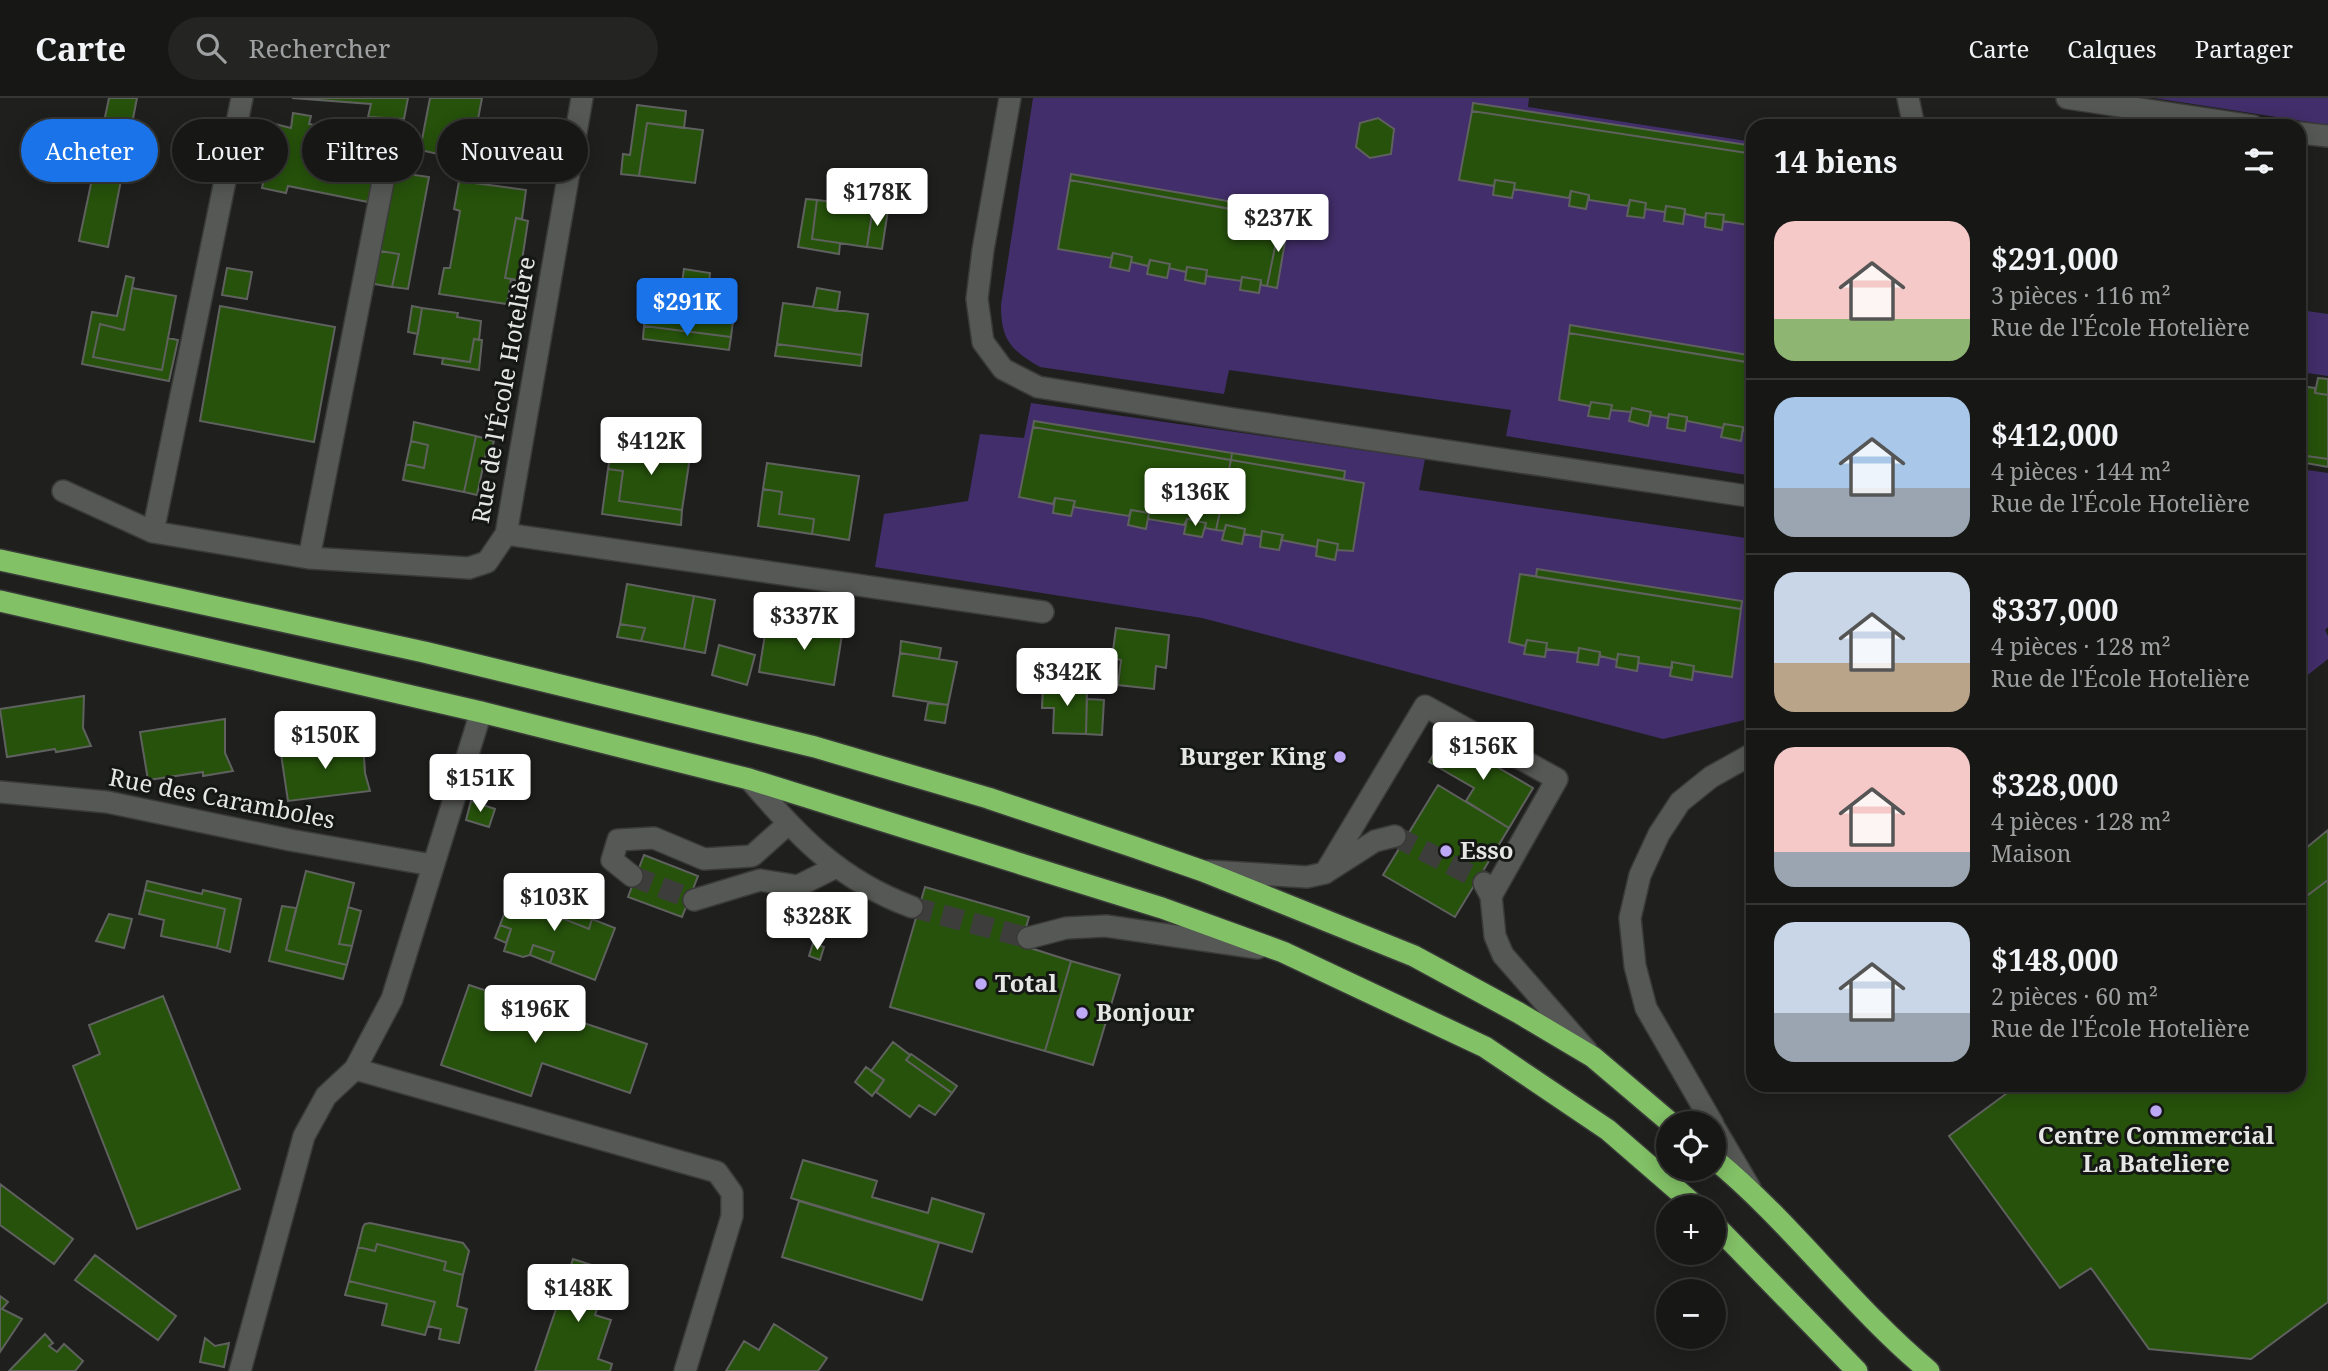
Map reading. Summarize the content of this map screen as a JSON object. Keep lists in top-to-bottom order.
{
  "streets": {
    "street": ["Rue de l'École Hotelière", "Rue des Caramboles"]
  },
  "places": [
    "Burger King",
    "Esso",
    "Total",
    "Bonjour",
    "Centre Commercial La Bateliere"
  ],
  "page": {
    "header": "Carte",
    "search": "Rechercher",
    "nav": ["Carte", "Calques", "Partager"],
    "chip": [
      "Acheter",
      "Louer",
      "Filtres",
      "Nouveau"
    ],
    "heading": "14 biens",
    "price": [
      "$178K",
      "$237K",
      "$291K",
      "$412K",
      "$136K",
      "$337K",
      "$342K",
      "$150K",
      "$156K",
      "$151K",
      "$103K",
      "$328K",
      "$196K",
      "$148K"
    ],
    "list": [
      {
        "name": "$291,000",
        "note": "3 pièces · 116 m² · Rue de l'École Hotelière"
      },
      {
        "name": "$412,000",
        "note": "4 pièces · 144 m² · Rue de l'École Hotelière"
      },
      {
        "name": "$337,000",
        "note": "4 pièces · 128 m² · Rue de l'École Hotelière"
      },
      {
        "name": "$328,000",
        "note": "4 pièces · 128 m² · Maison"
      },
      {
        "name": "$148,000",
        "note": "2 pièces · 60 m² · Rue de l'École Hotelière"
      }
    ],
    "map_buttons": ["+", "−"]
  }
}
